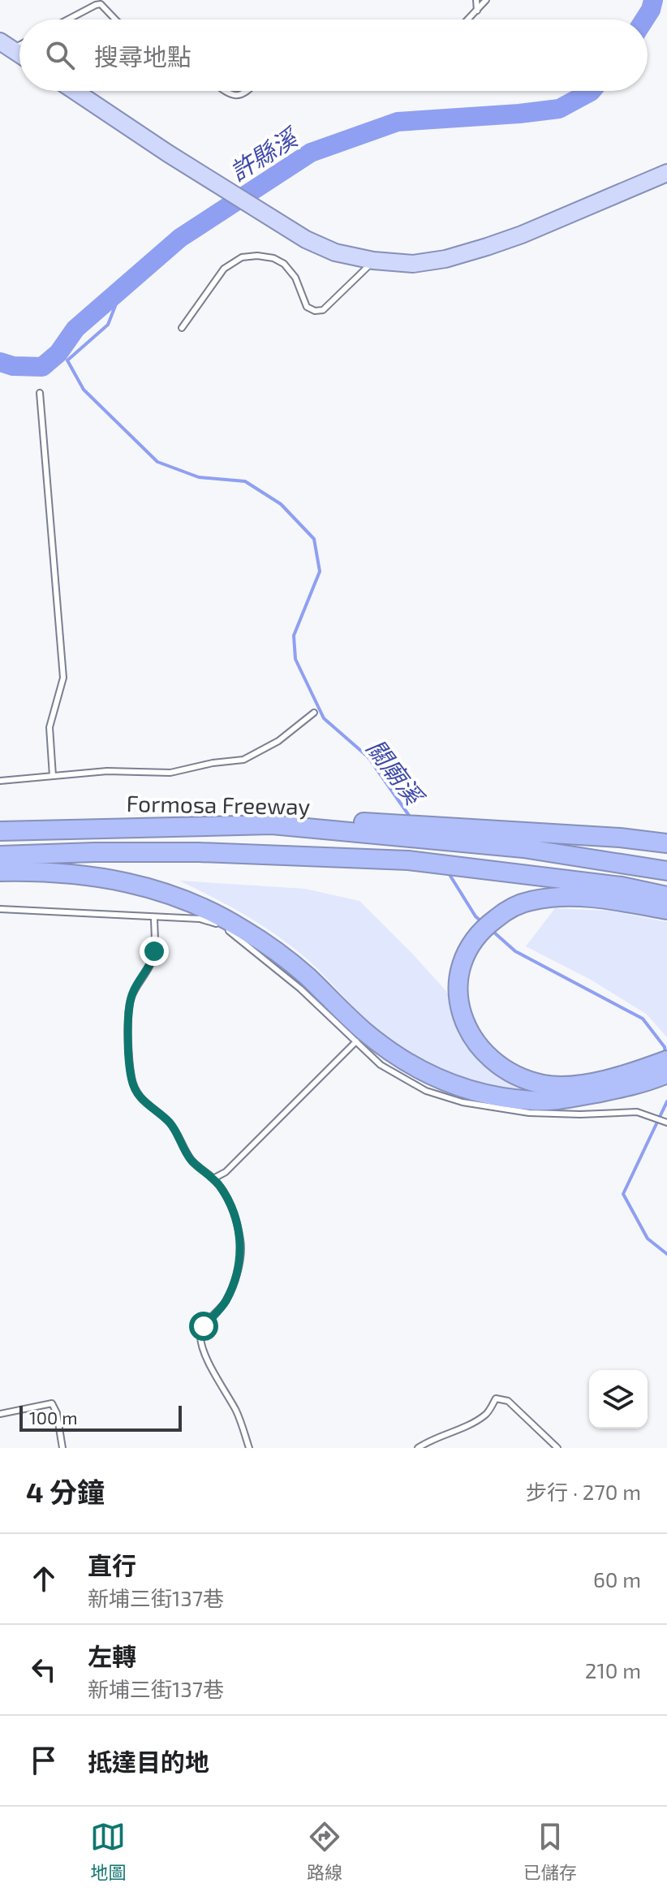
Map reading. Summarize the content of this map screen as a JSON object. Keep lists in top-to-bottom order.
{
  "streets": {
    "highway": ["Formosa Freeway"]
  },
  "water": ["許縣溪", "關廟溪"],
  "scale_bar": "100 m",
  "page": {
    "search": "搜尋地點",
    "scale": "100 m",
    "heading": ["4 分鐘", "步行 · 270 m"],
    "list": [
      ["直行", "新埔三街137巷", "60 m"],
      ["左轉", "新埔三街137巷", "210 m"],
      "抵達目的地"
    ],
    "nav": ["地圖", "路線", "已儲存"]
  }
}
